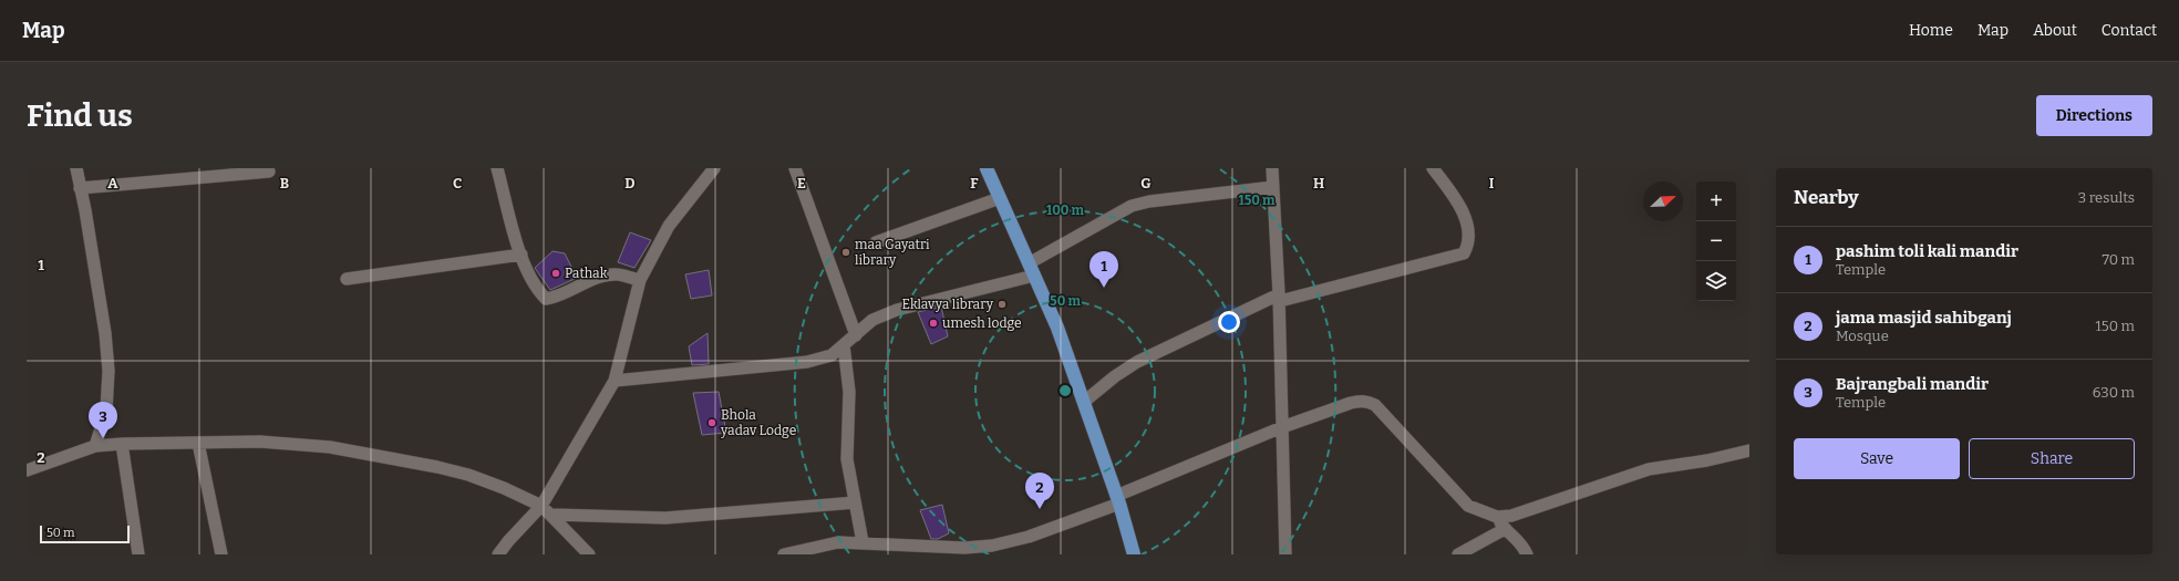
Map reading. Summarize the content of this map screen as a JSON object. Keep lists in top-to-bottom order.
{
  "places": [
    "maa Gayatri library",
    "Pathak",
    "Eklavya library",
    "umesh lodge",
    "Bhola yadav Lodge"
  ],
  "scale_bar": "50 m",
  "north": "top right",
  "page": {
    "header": "Map",
    "nav": [
      "Home",
      "Map",
      "About",
      "Contact"
    ],
    "buttons": [
      "Directions",
      ["Save", "Share"]
    ],
    "title": "Find us",
    "heading": ["Nearby", "3 results"],
    "map_buttons": ["+", "−"],
    "list": [
      {
        "mark": "1",
        "name": "pashim toli kali mandir",
        "note": "Temple",
        "value": "70 m"
      },
      {
        "mark": "2",
        "name": "jama masjid sahibganj",
        "note": "Mosque",
        "value": "150 m"
      },
      {
        "mark": "3",
        "name": "Bajrangbali mandir",
        "note": "Temple",
        "value": "630 m"
      }
    ],
    "pins": ["1", "3", "2"],
    "scale": "50 m"
  },
  "grid": {
    "columns": [
      "A",
      "B",
      "C",
      "D",
      "E",
      "F",
      "G",
      "H",
      "I"
    ],
    "rows": ["1", "2"]
  },
  "rings": ["150 m", "100 m", "50 m"]
}
